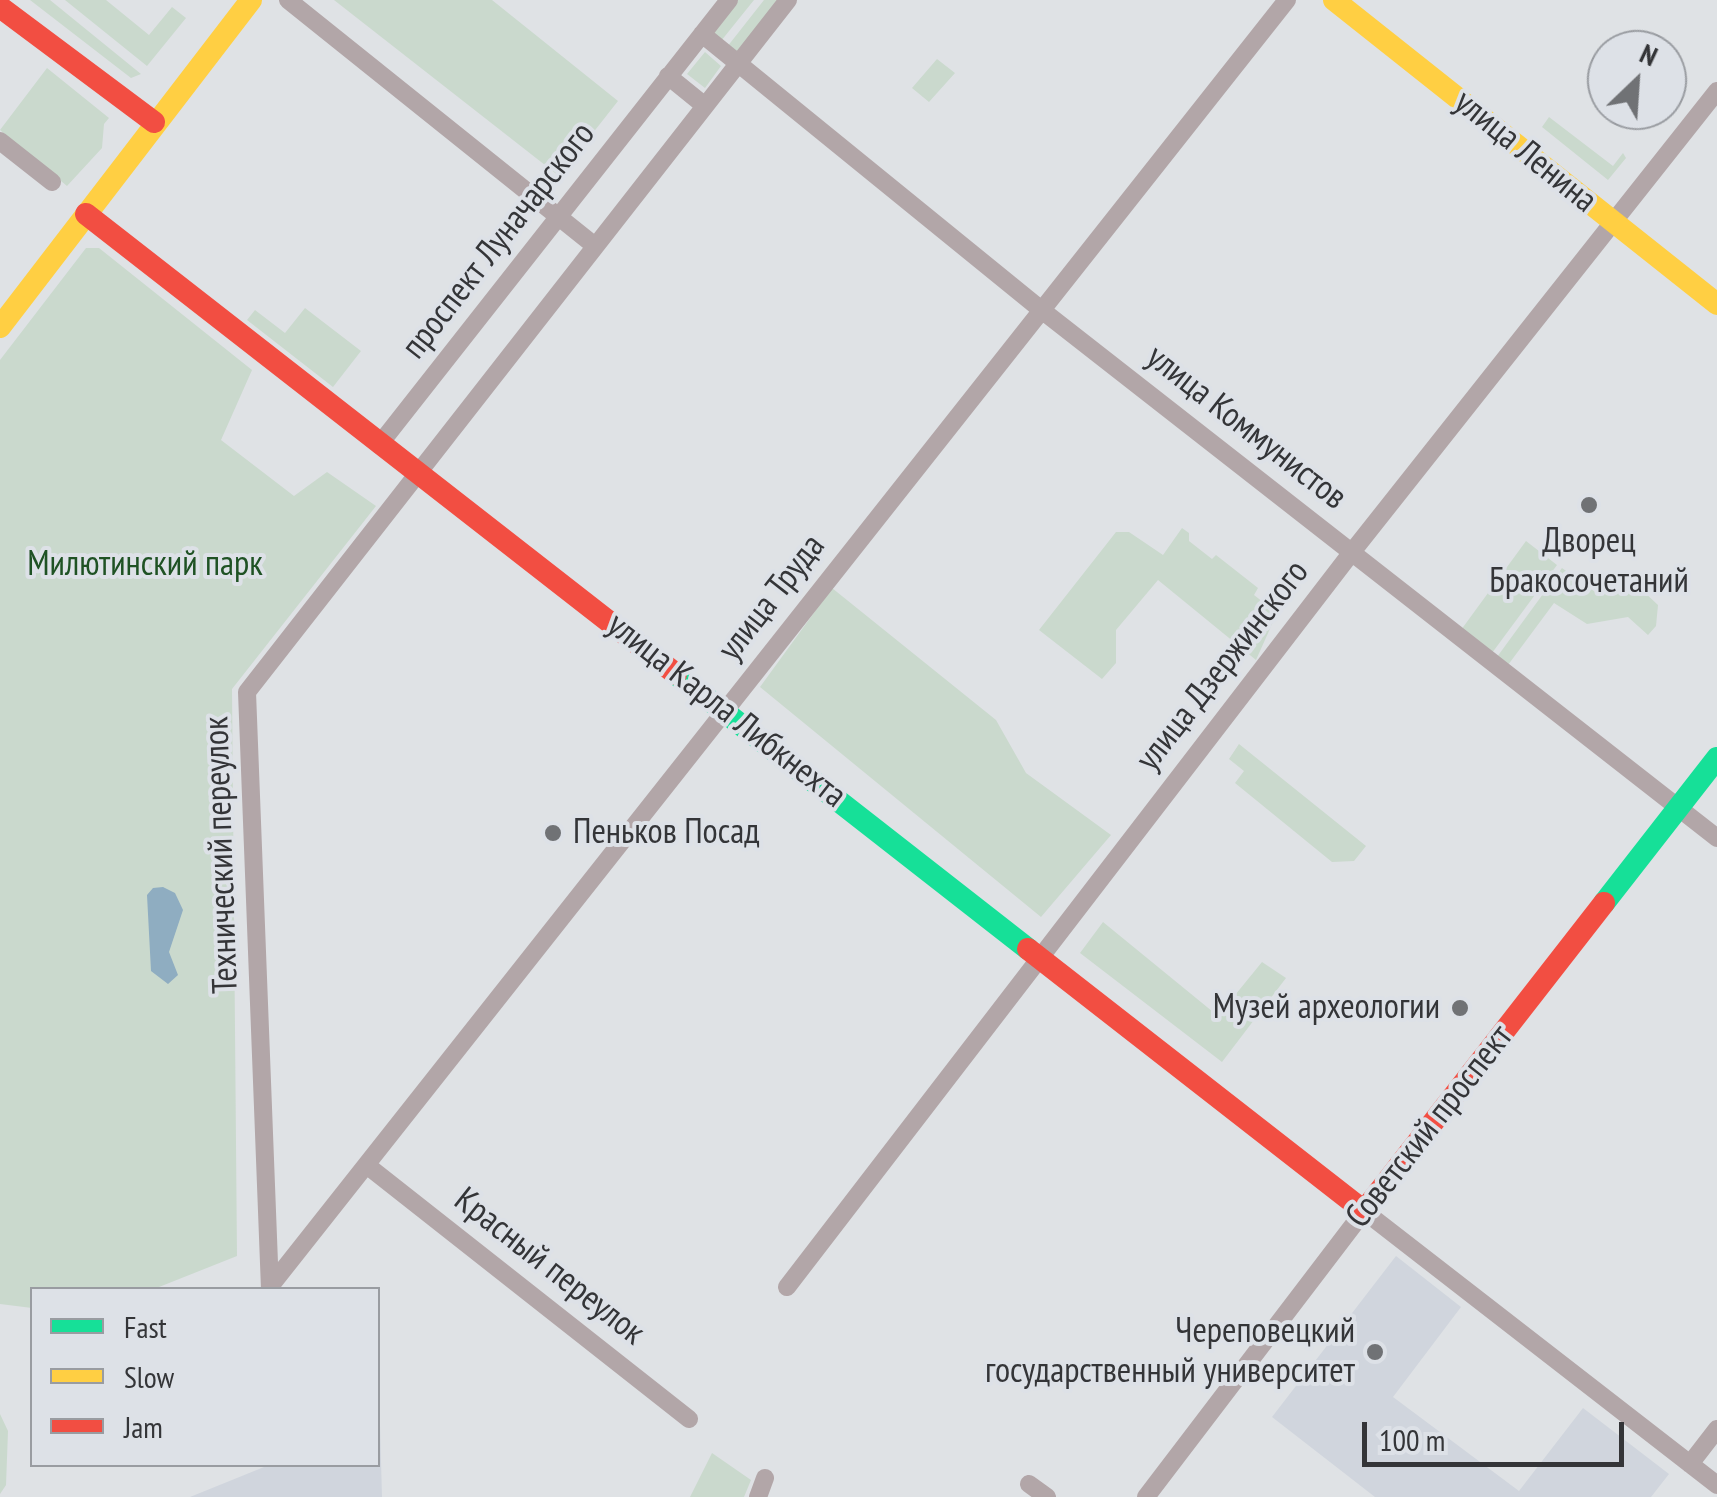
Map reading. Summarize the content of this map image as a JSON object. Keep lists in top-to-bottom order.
{
  "streets": {
    "main road": ["улица Ленина", "улица Карла Либкнехта", "Советский проспект"],
    "street": [
      "проспект Луначарского",
      "улица Коммунистов",
      "улица Труда",
      "улица Дзержинского",
      "Технический переулок",
      "Красный переулок"
    ]
  },
  "crossings": [
    ["улица Ленина", "улица Дзержинского"],
    ["проспект Луначарского", "улица Коммунистов"],
    ["проспект Луначарского", "улица Карла Либкнехта"],
    ["улица Коммунистов", "улица Труда"],
    ["улица Коммунистов", "улица Дзержинского"],
    ["улица Коммунистов", "Советский проспект"],
    ["улица Труда", "улица Карла Либкнехта"],
    ["улица Труда", "Технический переулок"],
    ["улица Труда", "Красный переулок"],
    ["улица Дзержинского", "улица Карла Либкнехта"],
    ["улица Карла Либкнехта", "Технический переулок"],
    ["улица Карла Либкнехта", "Советский проспект"]
  ],
  "parks": ["Милютинский парк"],
  "places": [
    "Дворец Бракосочетаний",
    "Пеньков Посад",
    "Музей археологии",
    "Череповецкий государственный университет"
  ],
  "legend": ["Fast", "Slow", "Jam"],
  "scale_bar": "100 m",
  "north": "top right"
}
